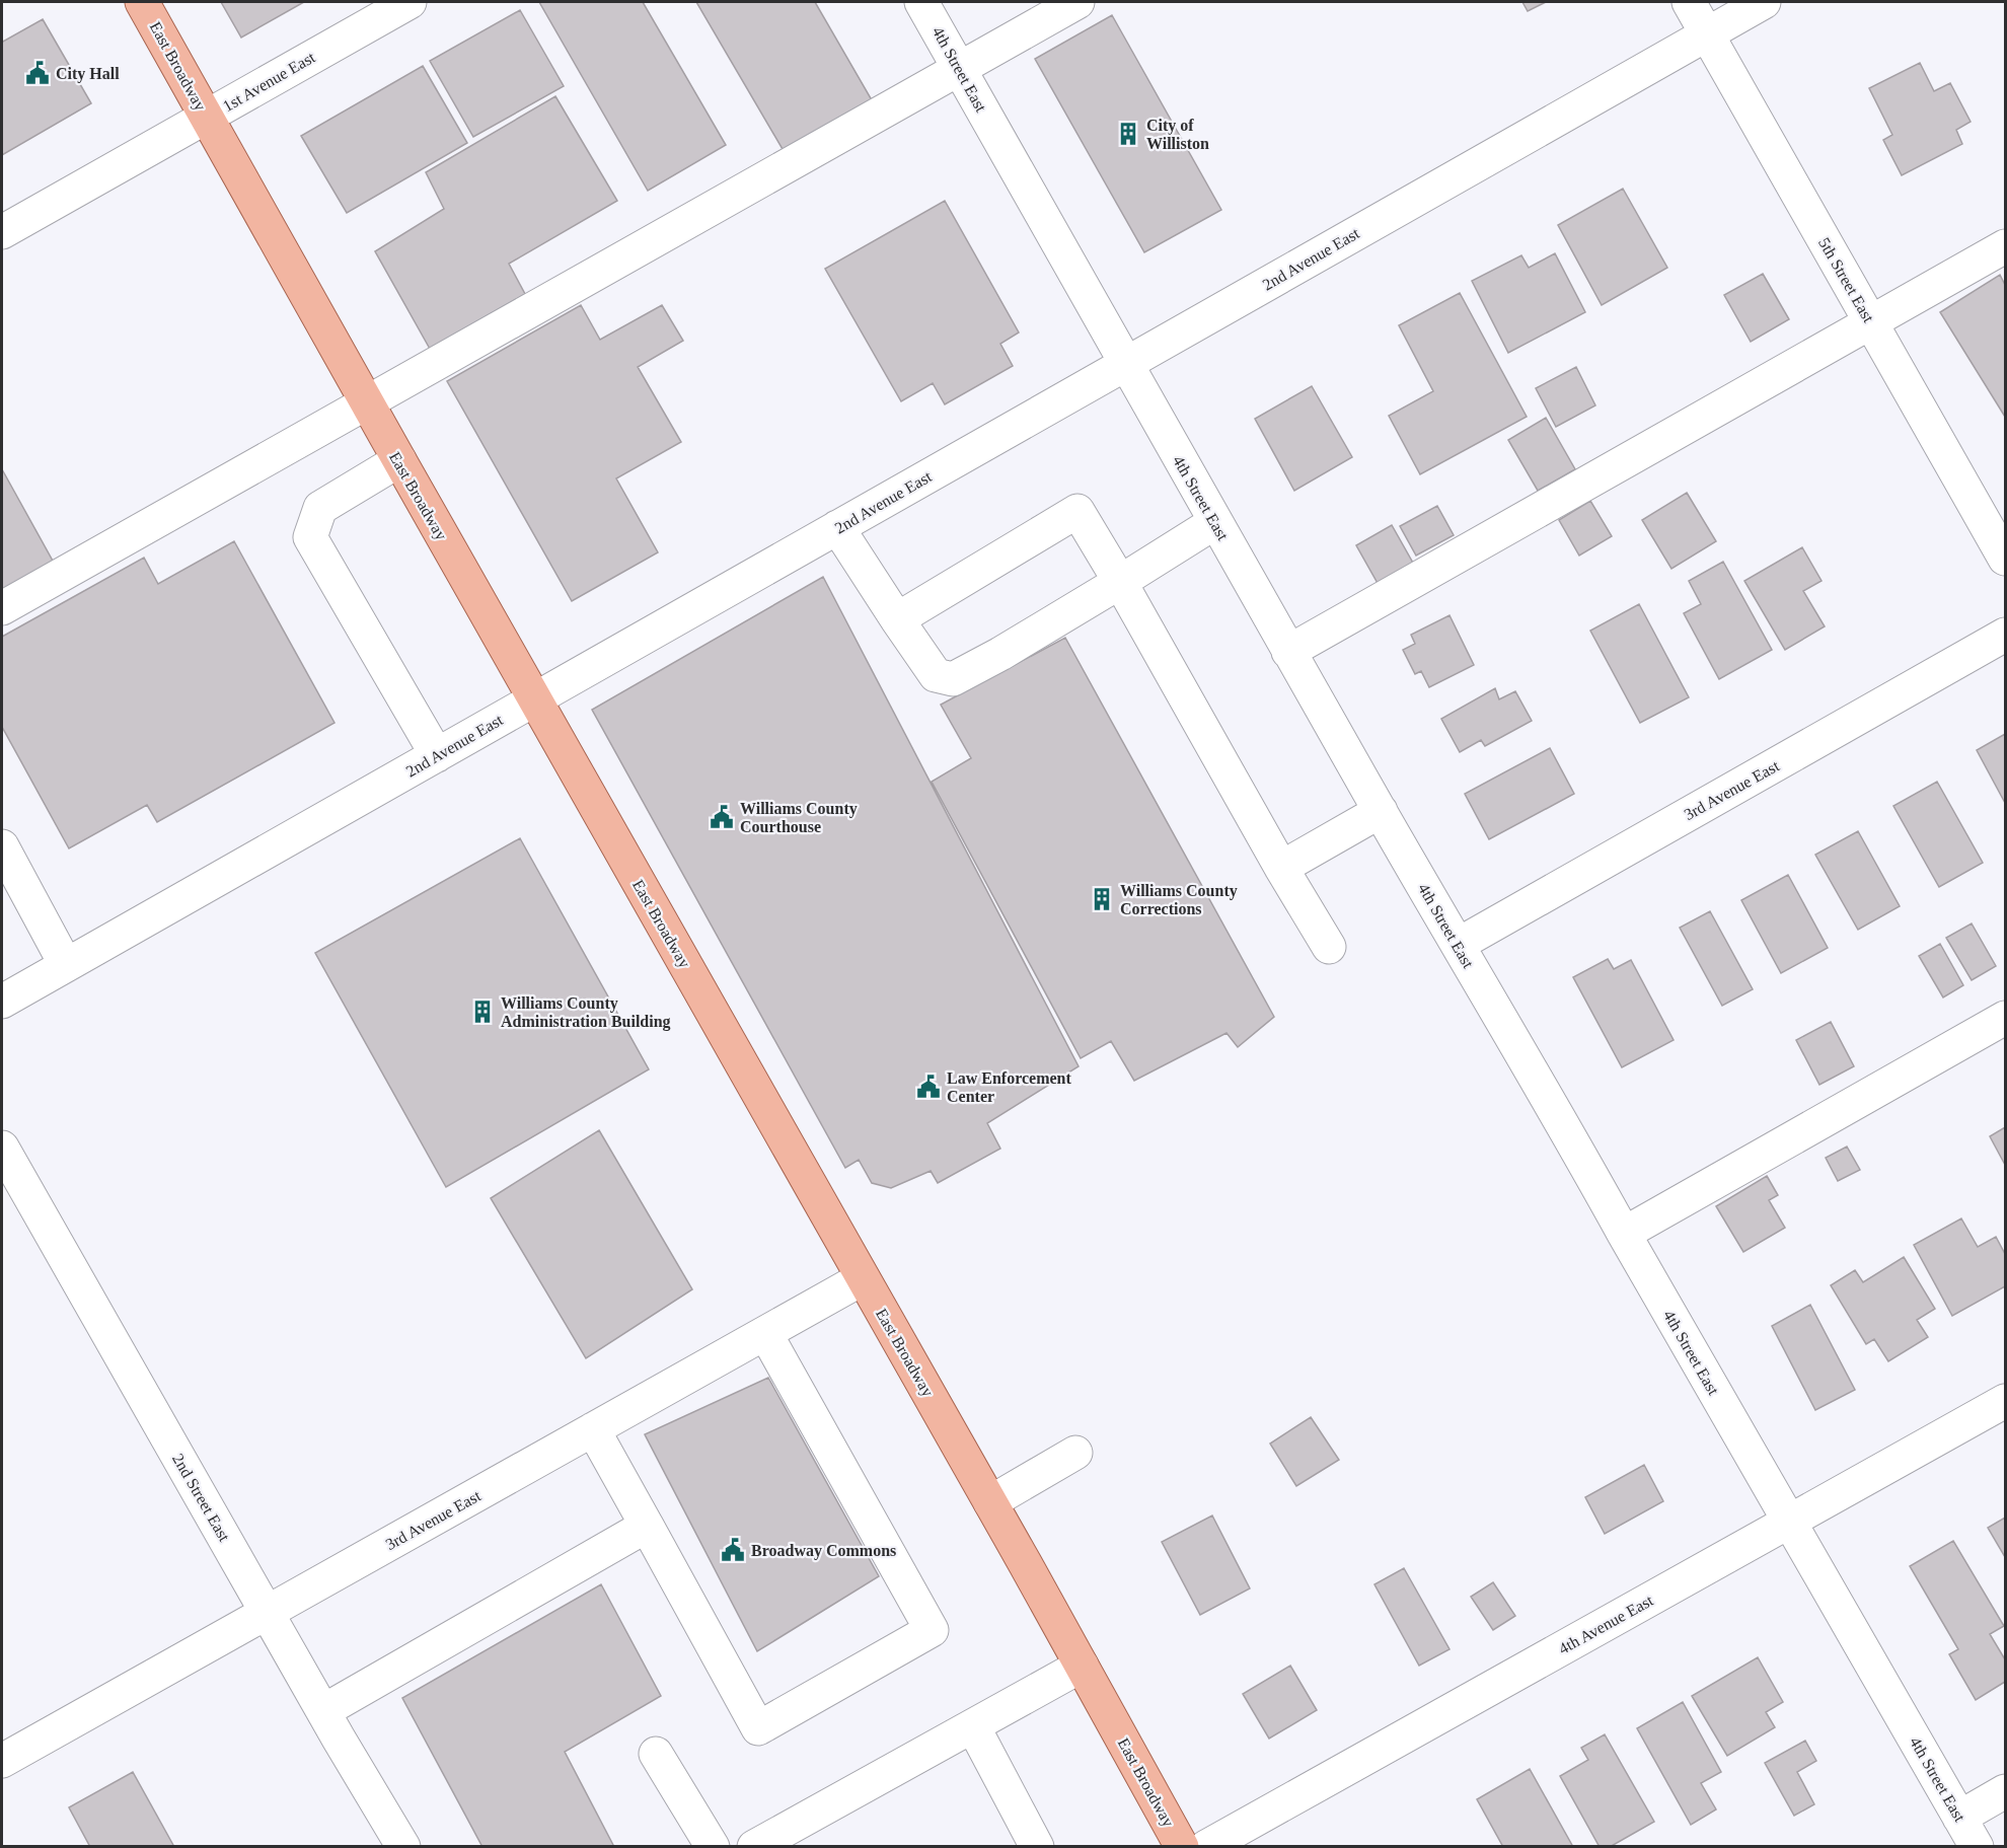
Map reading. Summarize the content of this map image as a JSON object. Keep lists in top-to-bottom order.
{
  "streets": {
    "main road": ["East Broadway"],
    "street": [
      "4th Street East",
      "1st Avenue East",
      "2nd Avenue East",
      "5th Street East",
      "3rd Avenue East",
      "2nd Street East",
      "4th Avenue East"
    ]
  },
  "crossings": [
    ["East Broadway", "1st Avenue East"],
    ["East Broadway", "2nd Avenue East"],
    ["East Broadway", "3rd Avenue East"],
    ["4th Street East", "2nd Avenue East"],
    ["4th Street East", "3rd Avenue East"],
    ["4th Street East", "4th Avenue East"],
    ["2nd Avenue East", "5th Street East"],
    ["3rd Avenue East", "2nd Street East"]
  ],
  "places": {
    "public building": [
      "City Hall",
      "Williams County Courthouse",
      "Law Enforcement Center",
      "Broadway Commons"
    ],
    "building": ["City of Williston", "Williams County Corrections", "Williams County Administration Building"]
  }
}
